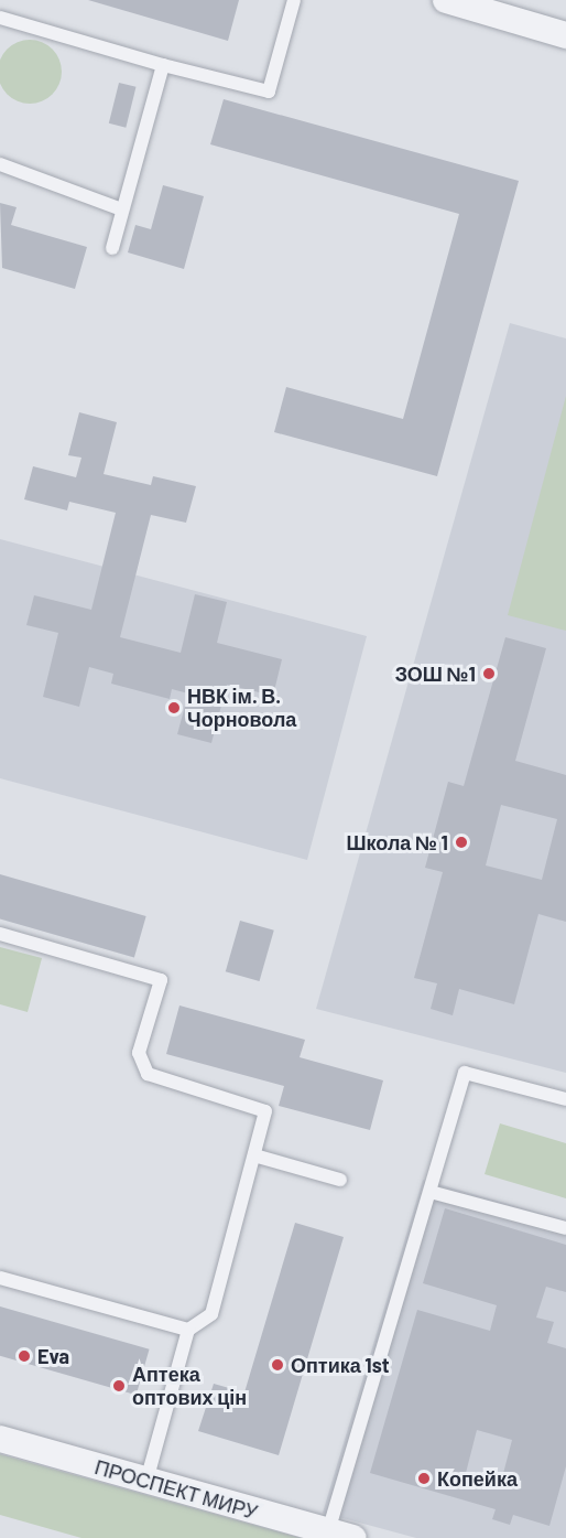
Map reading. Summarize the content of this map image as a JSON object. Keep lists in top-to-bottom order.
{
  "streets": {
    "street": ["ПРОСПЕКТ МИРУ"]
  },
  "places": [
    "ЗОШ №1",
    "НВК ім. В. Чорновола",
    "Школа № 1",
    "Eva",
    "Оптика 1st",
    "Аптека оптових цін",
    "Копейка"
  ]
}
